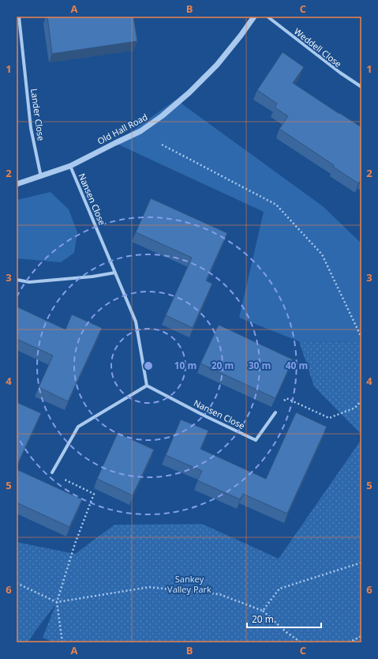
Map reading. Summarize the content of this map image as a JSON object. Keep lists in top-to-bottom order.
{
  "streets": {
    "street": [
      "Weddell Close",
      "Lander Close",
      "Old Hall Road",
      "Nansen Close"
    ]
  },
  "crossings": [
    ["Lander Close", "Old Hall Road"],
    ["Old Hall Road", "Nansen Close"]
  ],
  "parks": ["Sankey Valley Park"],
  "scale_bar": "20 m",
  "grid": {
    "columns": ["A", "B", "C"],
    "rows": [
      "1",
      "2",
      "3",
      "4",
      "5",
      "6"
    ]
  },
  "rings": [
    "10 m",
    "20 m",
    "30 m",
    "40 m"
  ]
}
